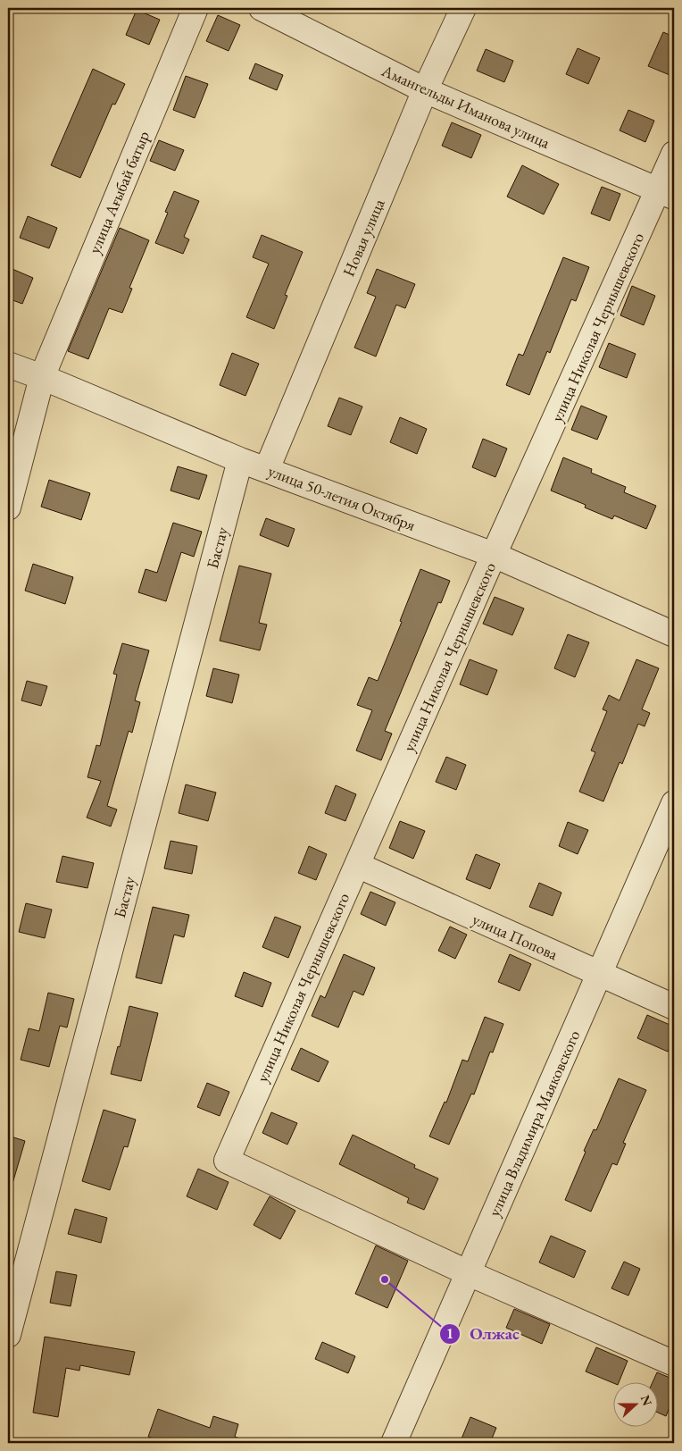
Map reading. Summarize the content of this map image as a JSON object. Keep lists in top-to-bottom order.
{
  "streets": {
    "street": [
      "Амангельды Иманова улица",
      "улица Ағыбай батыр",
      "Новая улица",
      "улица Николая Чернышевского",
      "улица 50-летия Октября",
      "Бастау",
      "улица Попова",
      "улица Владимира Маяковского"
    ]
  },
  "crossings": [
    ["Амангельды Иманова улица", "Новая улица"],
    ["Амангельды Иманова улица", "улица Николая Чернышевского"],
    ["улица Ағыбай батыр", "улица 50-летия Октября"],
    ["Новая улица", "улица 50-летия Октября"],
    ["улица Николая Чернышевского", "улица 50-летия Октября"],
    ["улица Николая Чернышевского", "улица Попова"],
    ["улица Николая Чернышевского", "улица Владимира Маяковского"],
    ["улица 50-летия Октября", "Бастау"],
    ["улица Попова", "улица Владимира Маяковского"]
  ],
  "places": ["Олжас"],
  "north": "right"
}
